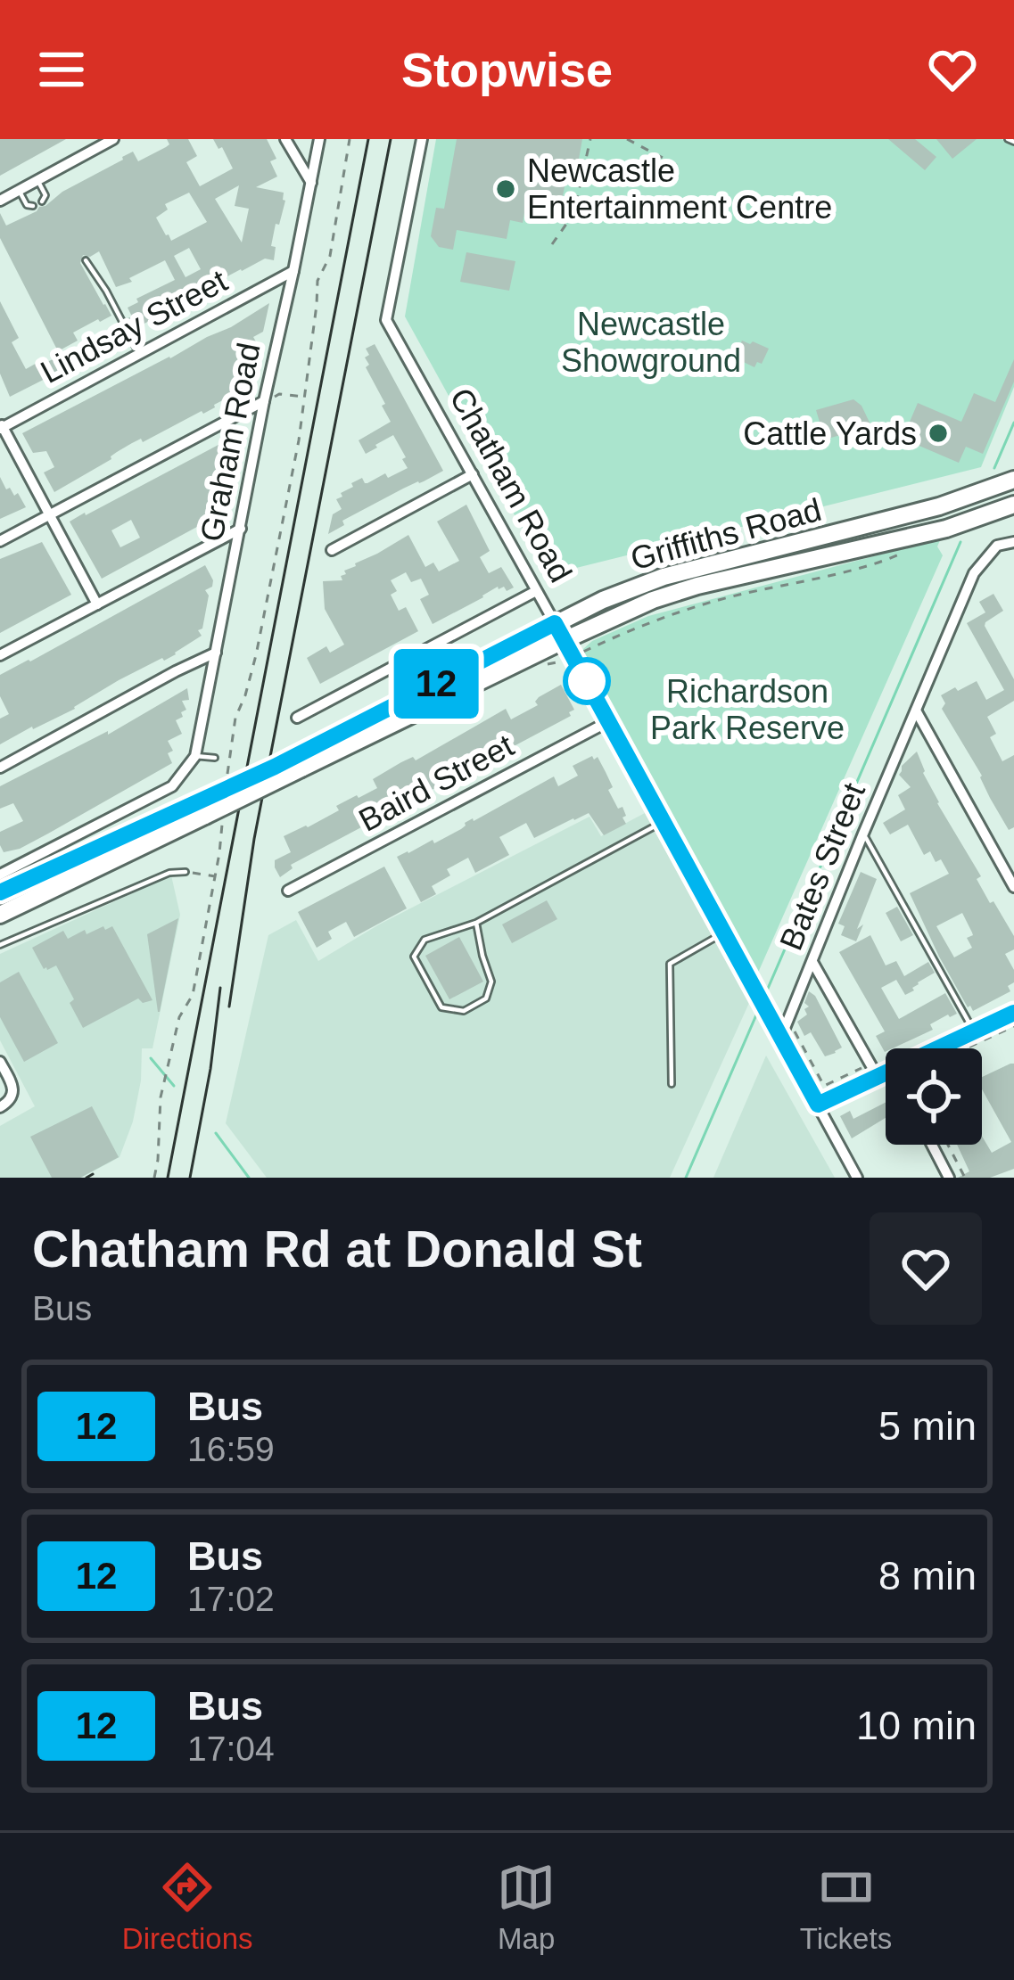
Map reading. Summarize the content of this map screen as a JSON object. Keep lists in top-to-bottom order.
{
  "streets": {
    "highway": ["Chatham Road", "Griffiths Road"],
    "street": [
      "Lindsay Street",
      "Graham Road",
      "Baird Street",
      "Bates Street"
    ]
  },
  "crossings": [
    ["Lindsay Street", "Graham Road"],
    ["Chatham Road", "Griffiths Road"],
    ["Chatham Road", "Baird Street"],
    ["Chatham Road", "Bates Street"]
  ],
  "parks": ["Newcastle Showground", "Richardson Park Reserve"],
  "places": ["Newcastle Entertainment Centre", "Cattle Yards"],
  "lines": ["bus line 12"],
  "page": {
    "header": "Stopwise",
    "on_map": "12",
    "heading": ["Chatham Rd at Donald St", "Bus"],
    "list": [
      {
        "mark": "12",
        "name": "Bus",
        "note": "16:59",
        "value": "5 min"
      },
      {
        "mark": "12",
        "name": "Bus",
        "note": "17:02",
        "value": "8 min"
      },
      {
        "mark": "12",
        "name": "Bus",
        "note": "17:04",
        "value": "10 min"
      }
    ],
    "tabs": ["Directions", "Map", "Tickets"]
  }
}
